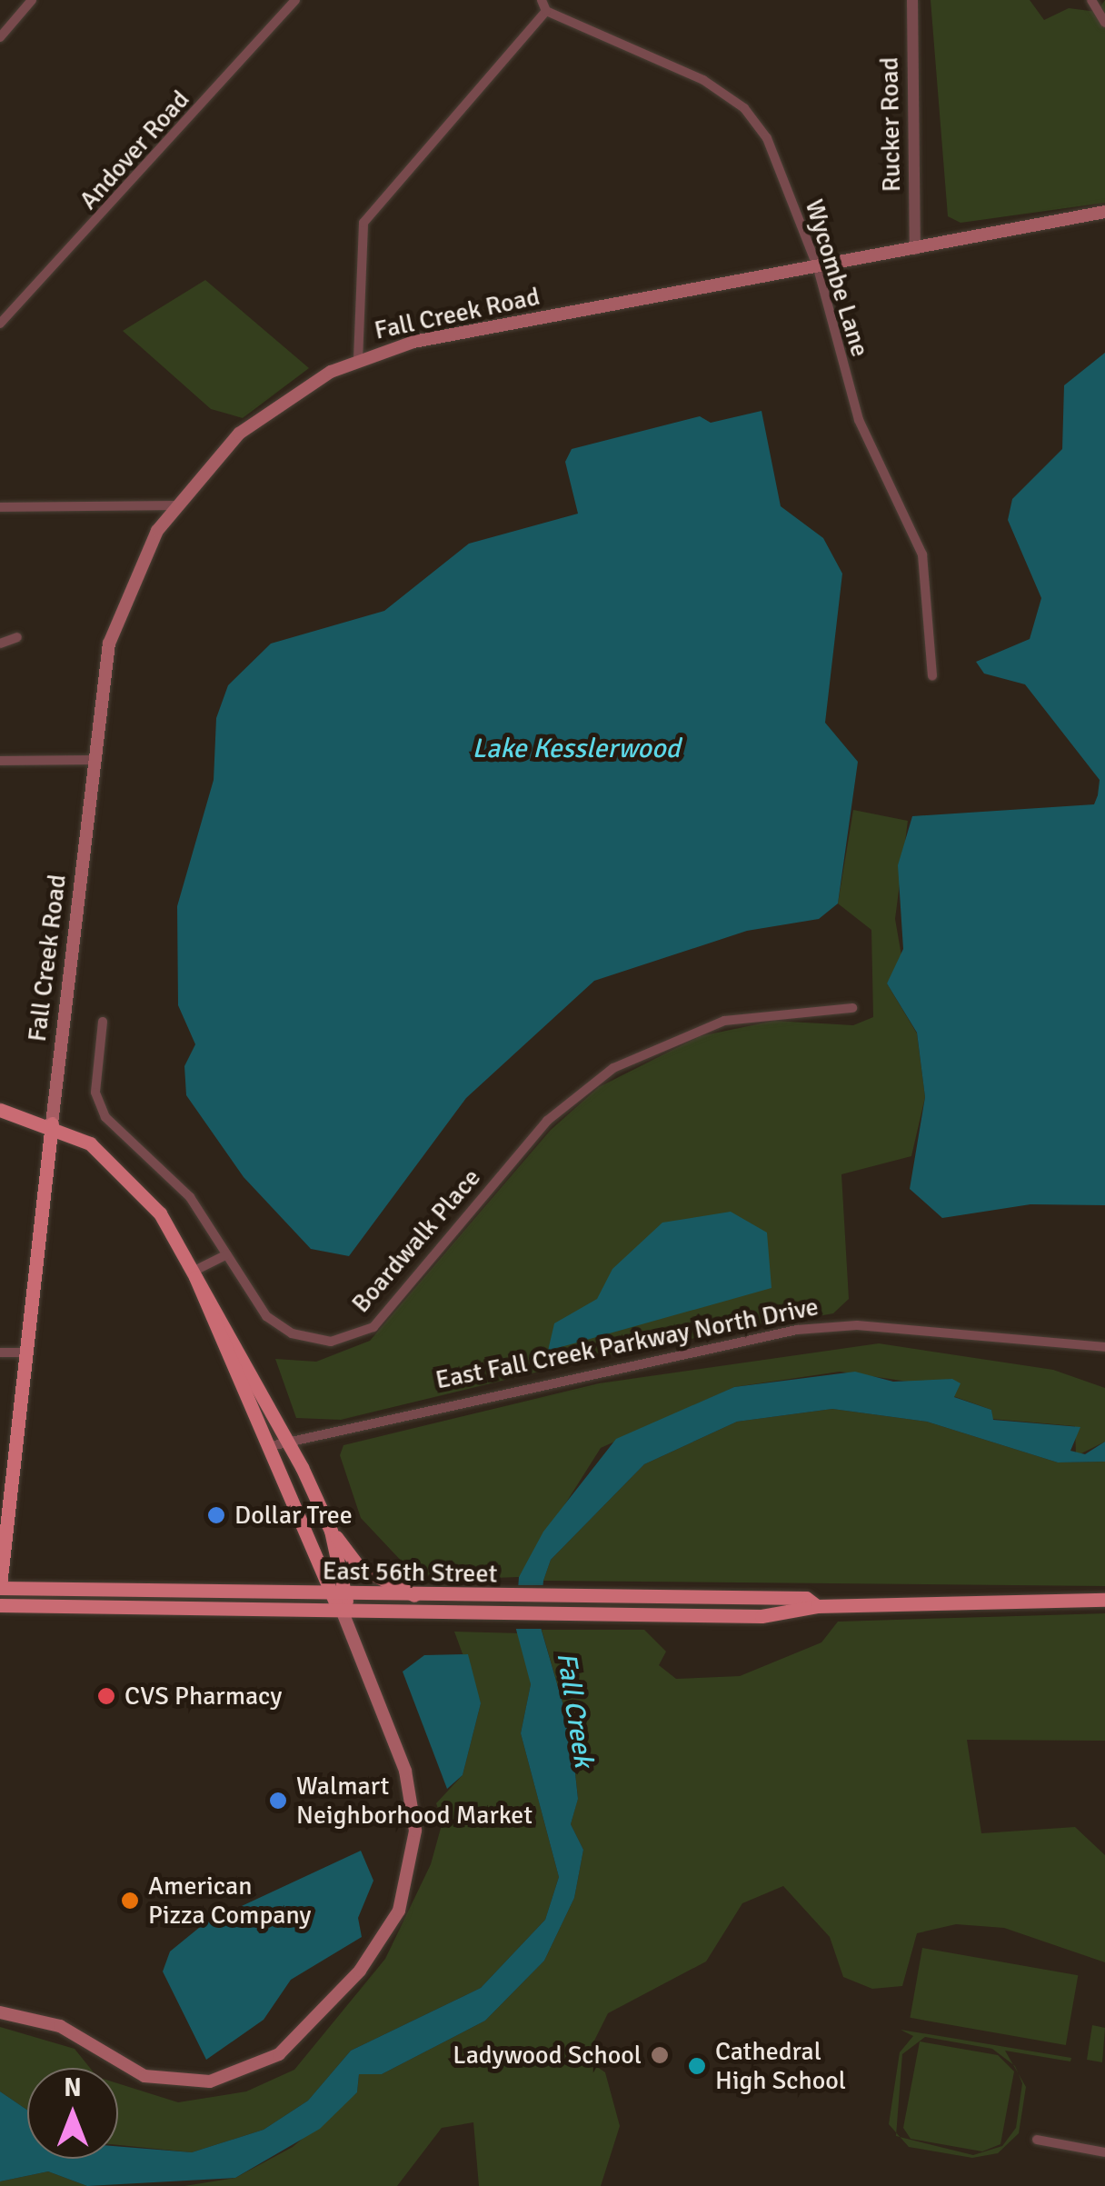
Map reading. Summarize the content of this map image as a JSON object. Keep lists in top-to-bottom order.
{
  "streets": {
    "main road": ["Fall Creek Road", "East 56th Street"],
    "street": [
      "Rucker Road",
      "Andover Road",
      "Wycombe Lane",
      "Boardwalk Place",
      "East Fall Creek Parkway North Drive"
    ]
  },
  "crossings": [
    ["Rucker Road", "Fall Creek Road"],
    ["Wycombe Lane", "Fall Creek Road"]
  ],
  "water": ["Lake Kesslerwood", "Fall Creek"],
  "places": [
    "Dollar Tree",
    "CVS Pharmacy",
    "Walmart Neighborhood Market",
    "American Pizza Company",
    "Ladywood School",
    "Cathedral High School"
  ],
  "north": "top"
}
